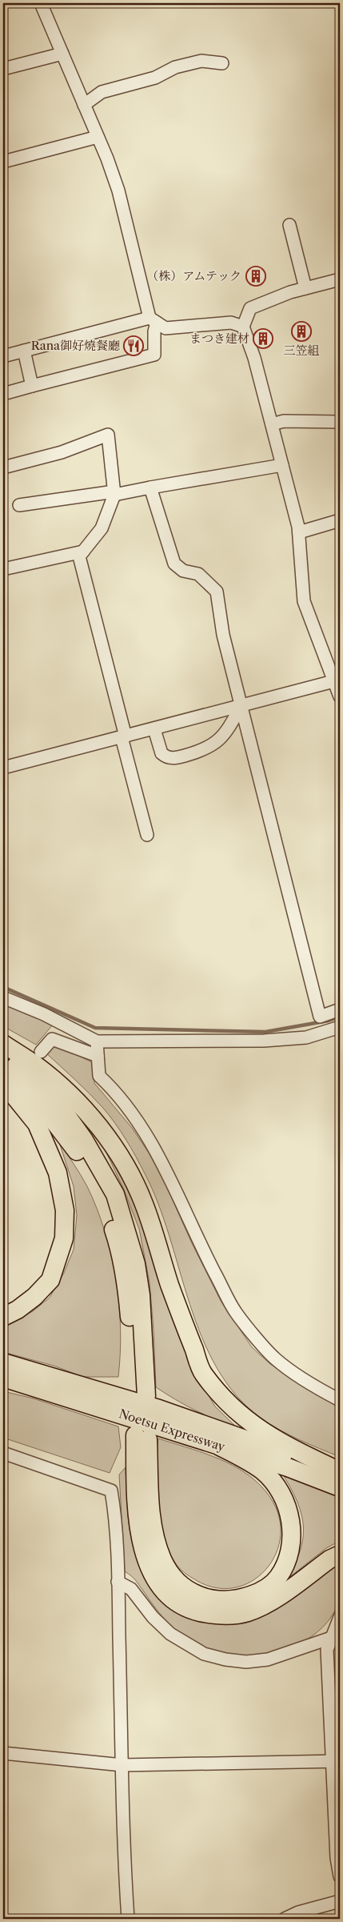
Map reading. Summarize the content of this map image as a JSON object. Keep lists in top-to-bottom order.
{
  "streets": {
    "highway": ["Noetsu Expressway"]
  },
  "places": {
    "building": ["（株）アムテック", "三笠組", "まつき建材"],
    "restaurant": ["Rana御好燒餐廳"]
  }
}
